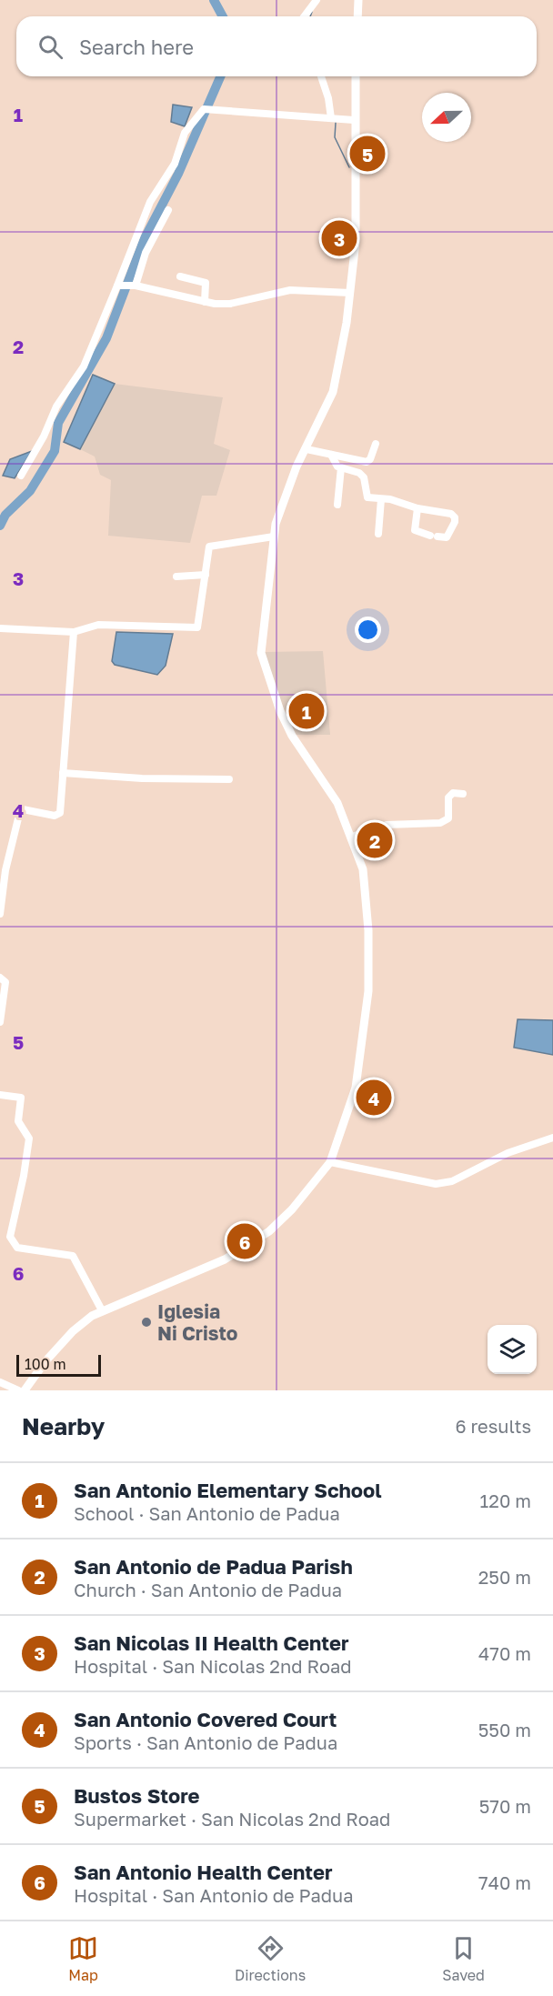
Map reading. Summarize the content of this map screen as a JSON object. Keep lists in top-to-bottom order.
{
  "places": ["Iglesia Ni Cristo"],
  "scale_bar": "100 m",
  "north": "left",
  "page": {
    "search": "Search here",
    "pins": [
      "5",
      "3",
      "1",
      "2",
      "4",
      "6"
    ],
    "scale": "100 m",
    "heading": ["Nearby", "6 results"],
    "list": [
      {
        "mark": "1",
        "name": "San Antonio Elementary School",
        "note": "School · San Antonio de Padua",
        "value": "120 m"
      },
      {
        "mark": "2",
        "name": "San Antonio de Padua Parish",
        "note": "Church · San Antonio de Padua",
        "value": "250 m"
      },
      {
        "mark": "3",
        "name": "San Nicolas II Health Center",
        "note": "Hospital · San Nicolas 2nd Road",
        "value": "470 m"
      },
      {
        "mark": "4",
        "name": "San Antonio Covered Court",
        "note": "Sports · San Antonio de Padua",
        "value": "550 m"
      },
      {
        "mark": "5",
        "name": "Bustos Store",
        "note": "Supermarket · San Nicolas 2nd Road",
        "value": "570 m"
      },
      {
        "mark": "6",
        "name": "San Antonio Health Center",
        "note": "Hospital · San Antonio de Padua",
        "value": "740 m"
      }
    ],
    "nav": ["Map", "Directions", "Saved"]
  },
  "grid": {
    "rows": [
      "1",
      "2",
      "3",
      "4",
      "5",
      "6"
    ]
  }
}
